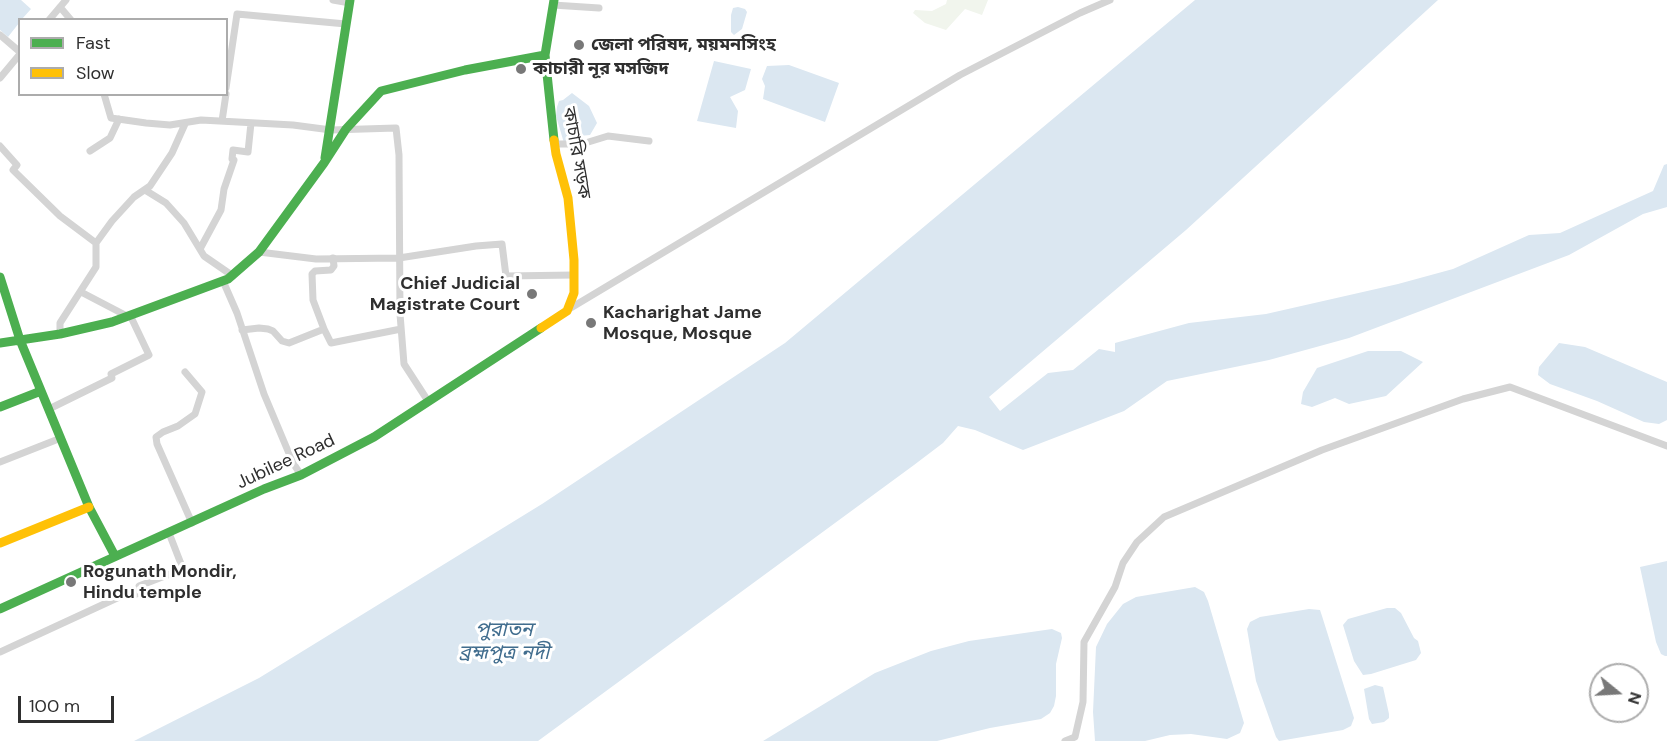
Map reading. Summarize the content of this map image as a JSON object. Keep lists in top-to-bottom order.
{
  "streets": {
    "street": ["কাচারি সড়ক", "Jubilee Road"]
  },
  "crossings": [
    ["কাচারি সড়ক", "Jubilee Road"]
  ],
  "water": ["পুরাতন ব্রহ্মপুত্র নদী"],
  "places": [
    "জেলা পরিষদ, ময়মনসিংহ",
    "কাচারী নূর মসজিদ",
    "Chief Judicial Magistrate Court",
    "Kacharighat Jame Mosque, Mosque",
    "Rogunath Mondir, Hindu temple"
  ],
  "legend": ["Fast", "Slow"],
  "scale_bar": "100 m",
  "north": "right"
}
